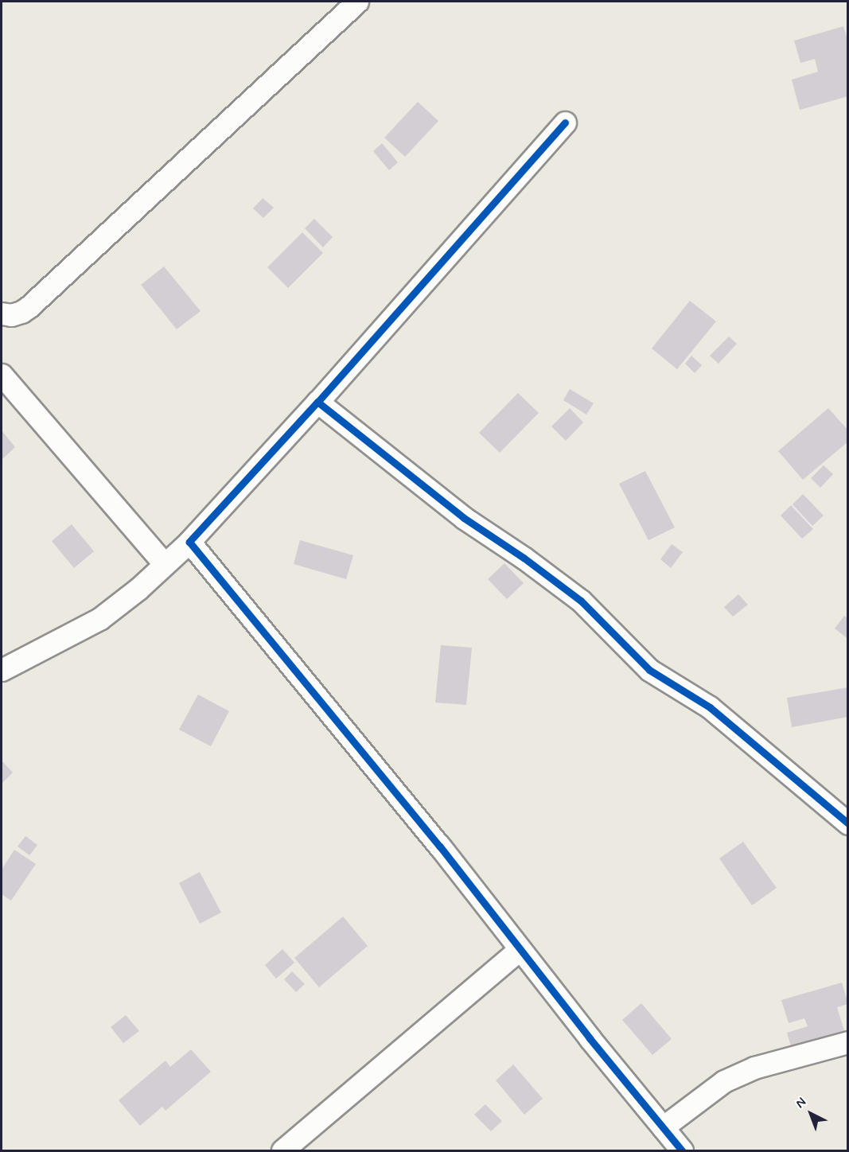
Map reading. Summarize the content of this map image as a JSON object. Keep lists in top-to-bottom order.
{
  "north": "top left"
}
